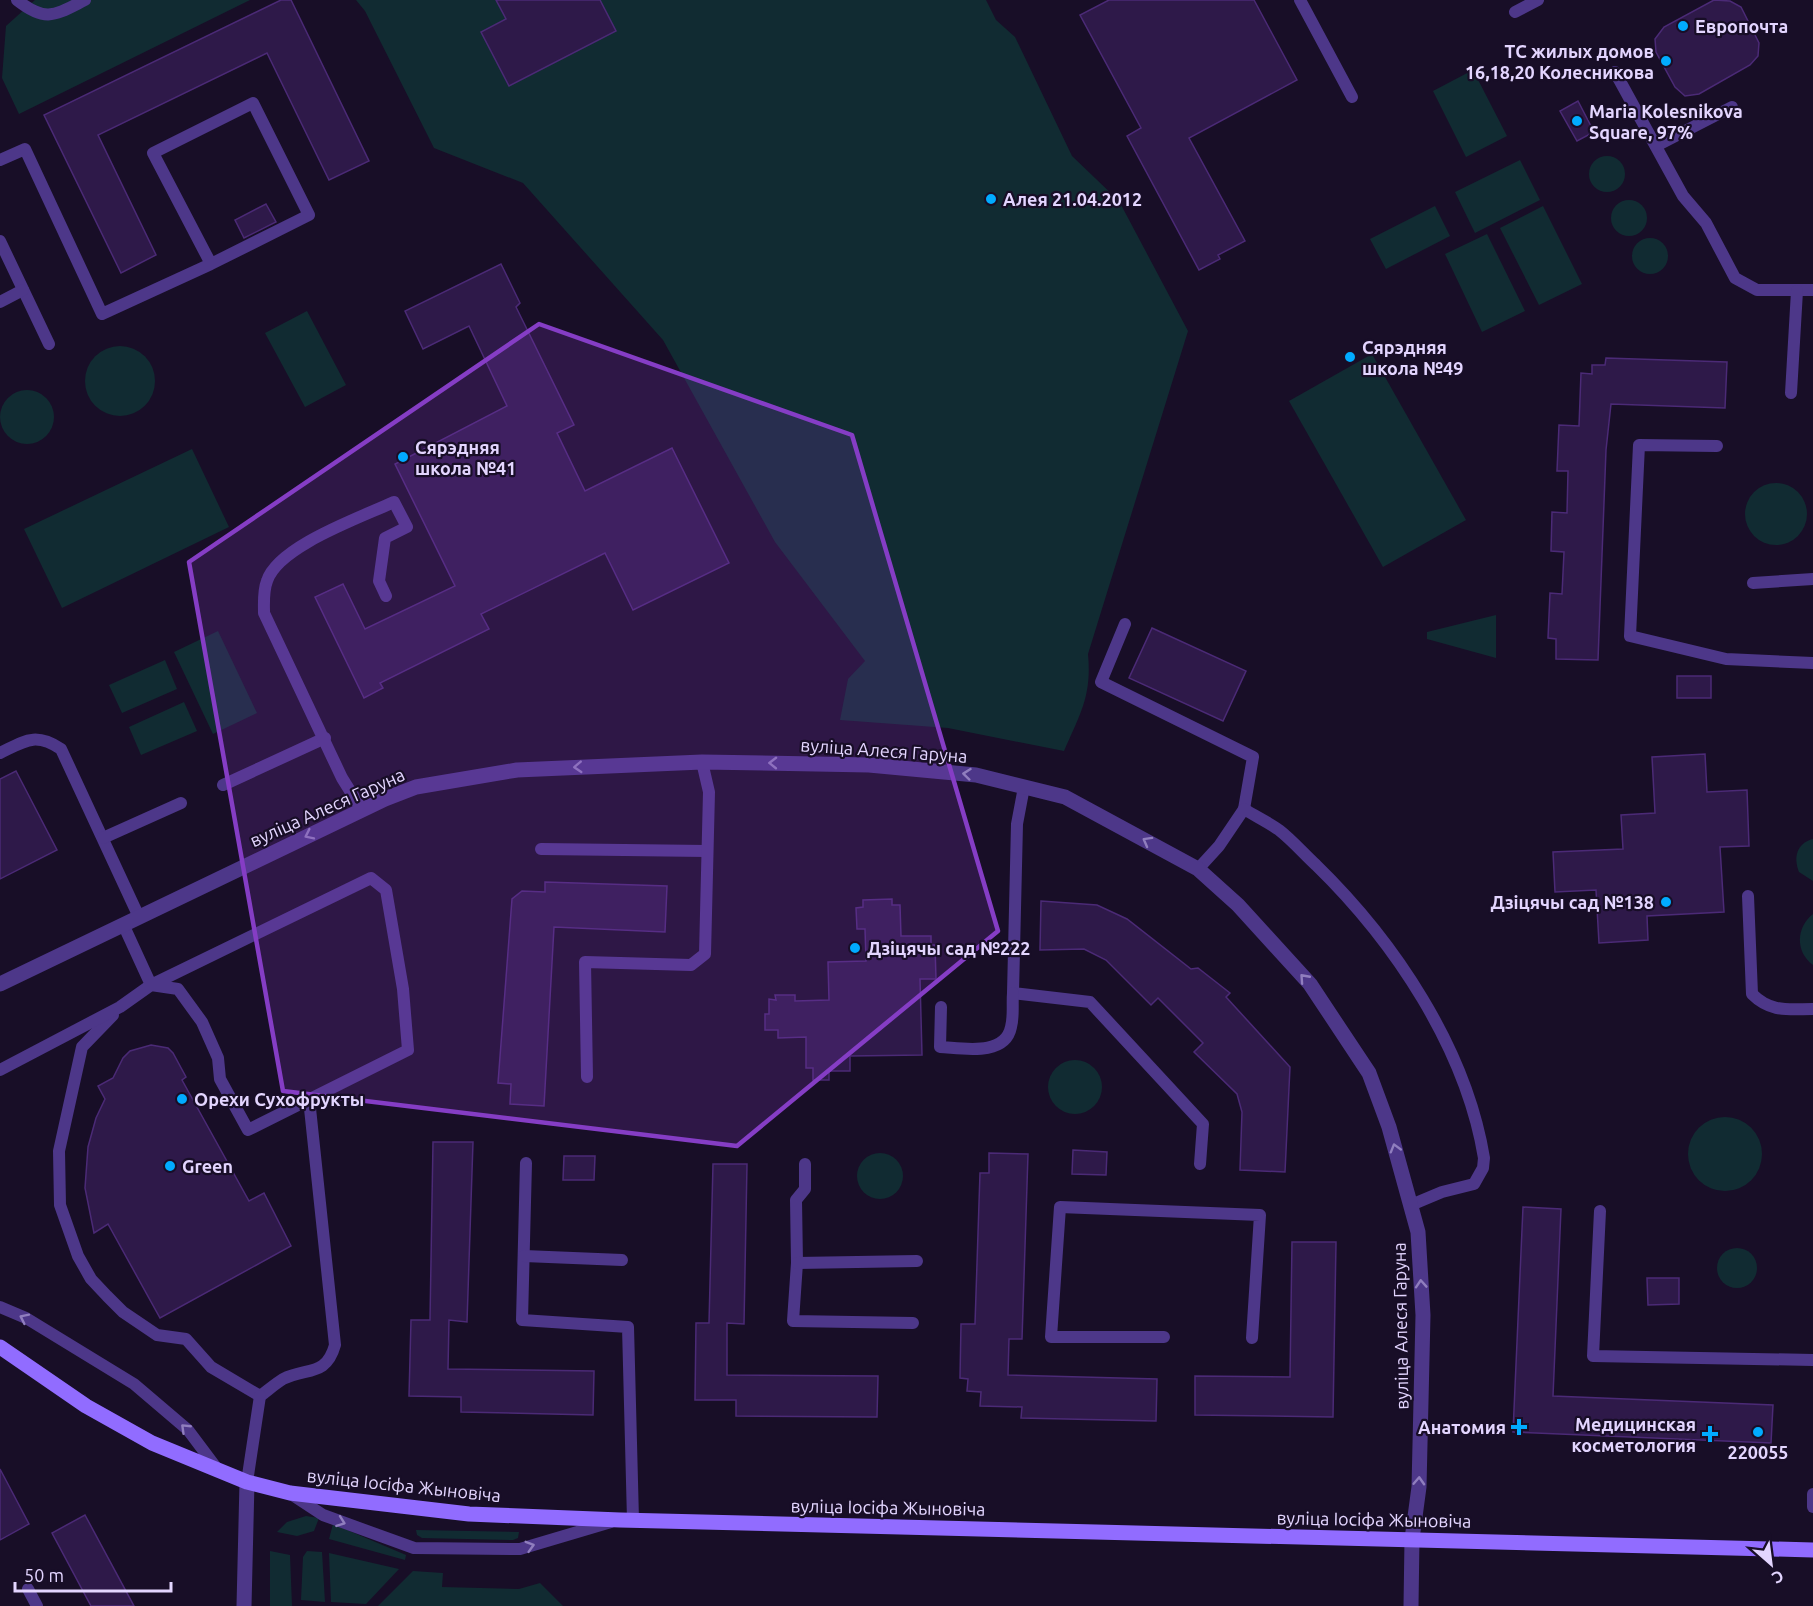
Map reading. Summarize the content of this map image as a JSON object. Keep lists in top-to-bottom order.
{
  "streets": {
    "main road": ["вуліца Іосіфа Жыновіча"],
    "street": ["вуліца Алеся Гаруна"]
  },
  "crossings": [
    ["вуліца Алеся Гаруна", "вуліца Іосіфа Жыновіча"]
  ],
  "places": {
    "other": [
      "Европочта",
      "ТС жилых домов 16,18,20 Колесникова",
      "Maria Kolesnikova Square, 97%",
      "Алея 21.04.2012",
      "Сярэдняя школа №49",
      "Сярэдняя школа №41",
      "Дзіцячы сад №138",
      "Дзіцячы сад №222",
      "Орехи Сухофрукты",
      "Green",
      "220055"
    ],
    "health": ["Анатомия", "Медицинская косметология"]
  },
  "scale_bar": "50 m",
  "north": "bottom right"
}
